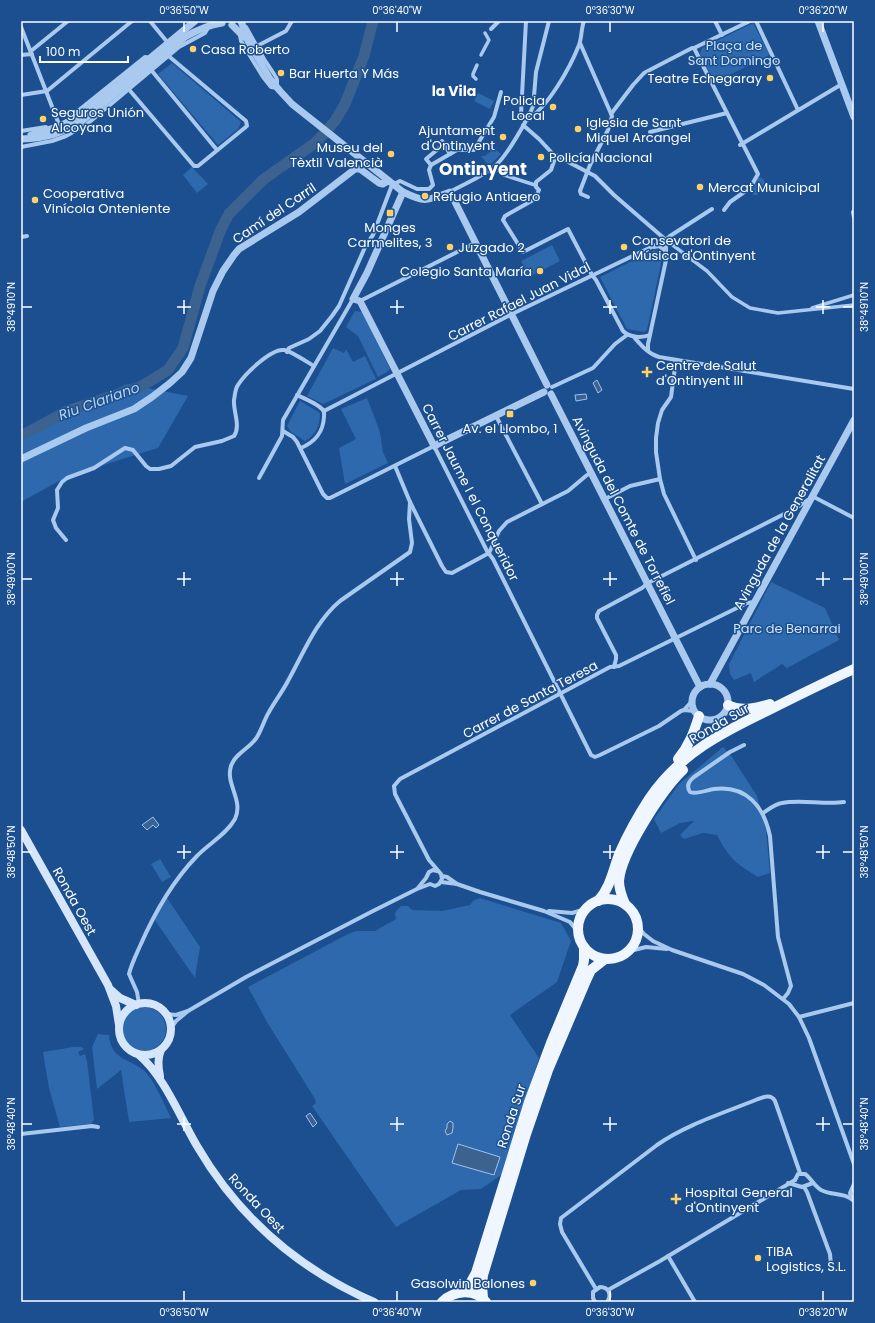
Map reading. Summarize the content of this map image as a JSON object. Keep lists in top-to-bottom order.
{
  "streets": {
    "main road": ["Ronda Sur", "Ronda Oest"],
    "street": [
      "Camí del Carril",
      "Carrer Rafael Juan Vidal",
      "Carrer Jaume I el Conqueridor",
      "Avinguda del Comte de Torrefiel",
      "Avinguda de la Generalitat",
      "Carrer de Santa Teresa"
    ]
  },
  "crossings": [
    ["Carrer Rafael Juan Vidal", "Carrer Jaume I el Conqueridor"],
    ["Carrer Rafael Juan Vidal", "Avinguda del Comte de Torrefiel"],
    ["Carrer Jaume I el Conqueridor", "Carrer de Santa Teresa"],
    ["Avinguda del Comte de Torrefiel", "Avinguda de la Generalitat"],
    ["Avinguda del Comte de Torrefiel", "Carrer de Santa Teresa"],
    ["Avinguda de la Generalitat", "Carrer de Santa Teresa"]
  ],
  "districts": ["la Vila", "Ontinyent"],
  "water": ["Riu Clariano"],
  "parks": ["Plaça de Sant Domingo", "Parc de Benarrai"],
  "places": {
    "other": [
      "Casa Roberto",
      "Bar Huerta Y Más",
      "Teatre Echegaray",
      "Policia Local",
      "Seguros Unión Alcoyana",
      "Iglesia de Sant Miquel Arcangel",
      "Ajuntament d'Ontinyent",
      "Museu del Tèxtil Valencià",
      "Policía Nacional",
      "Mercat Municipal",
      "Refugio Antiaero",
      "Cooperativa Vinícola Onteniente",
      "Juzgado 2",
      "Consevatori de Música d'Ontinyent",
      "Colegio Santa María",
      "TIBA Logistics, S.L.",
      "Gasolwin Balones"
    ],
    "transit": ["Monges Carmelites, 3", "Av. el Llombo, 1"],
    "health": ["Centre de Salut d'Ontinyent III", "Hospital General d'Ontinyent"]
  },
  "scale_bar": "100 m",
  "coordinates": [
    "0°36'50\"W",
    "0°36'40\"W",
    "0°36'30\"W",
    "0°36'20\"W",
    "38°49'10\"N",
    "38°49'00\"N",
    "38°48'50\"N",
    "38°48'40\"N"
  ]
}
